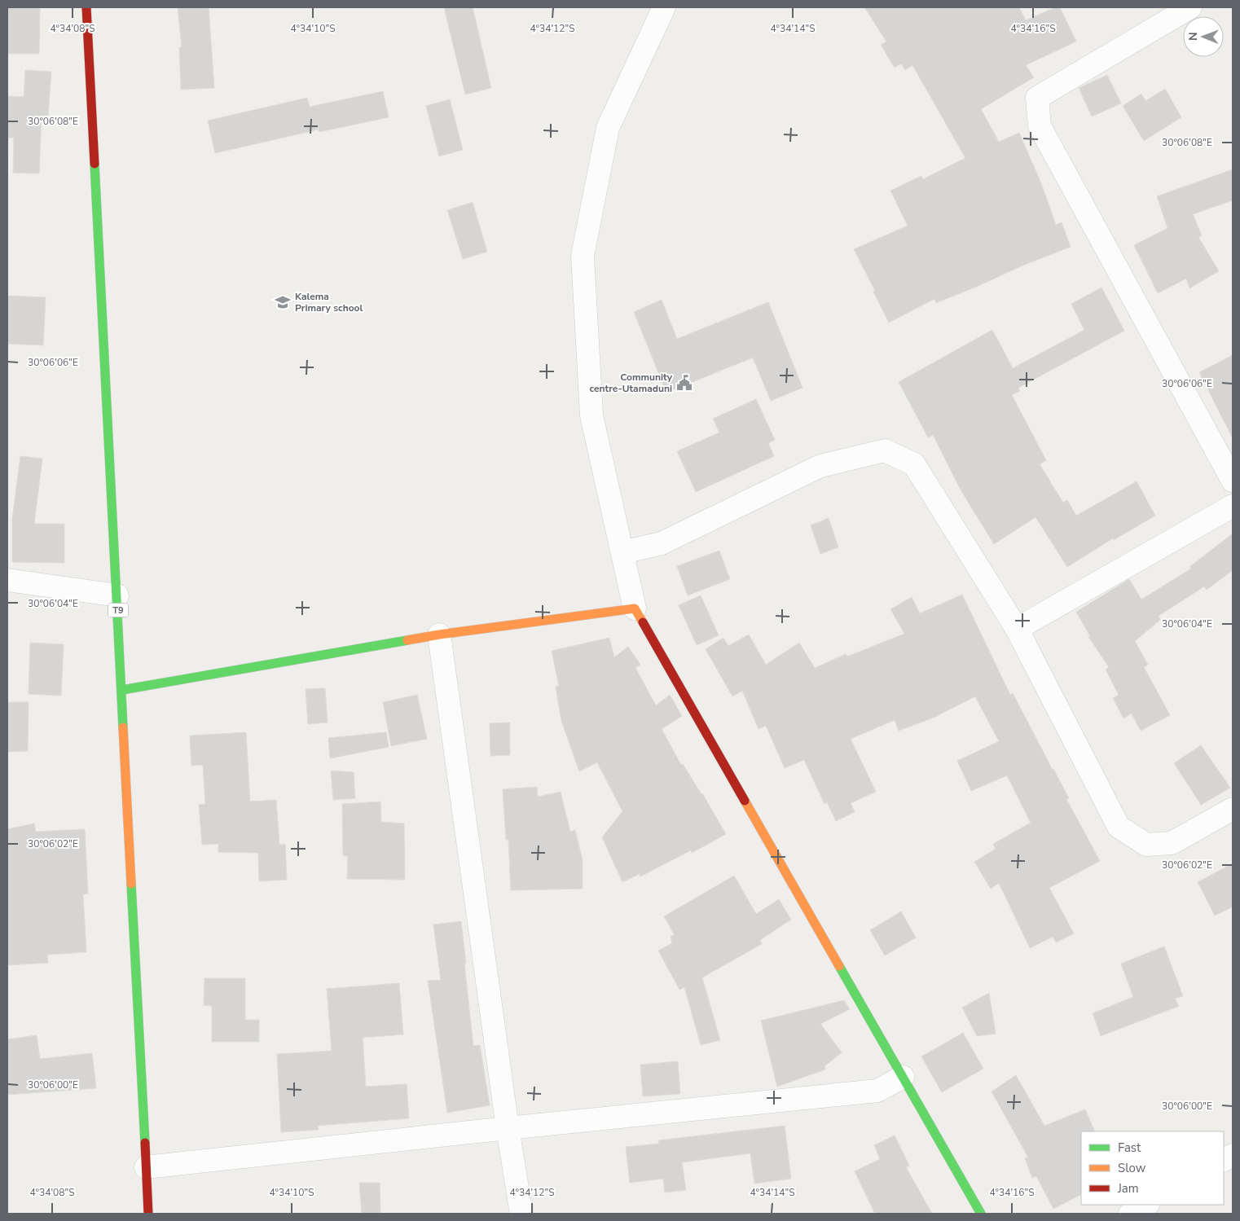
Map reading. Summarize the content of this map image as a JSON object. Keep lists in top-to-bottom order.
{
  "streets": {
    "main road": ["T9"]
  },
  "places": {
    "school or university": ["Kalema Primary school"],
    "public building": ["Community centre-Utamaduni"]
  },
  "legend": ["Fast", "Slow", "Jam"],
  "north": "left",
  "coordinates": [
    "4°34'08\"S",
    "4°34'10\"S",
    "4°34'12\"S",
    "4°34'14\"S",
    "4°34'16\"S",
    "30°06'08\"E",
    "30°06'06\"E",
    "30°06'04\"E",
    "30°06'02\"E",
    "30°06'00\"E"
  ]
}
